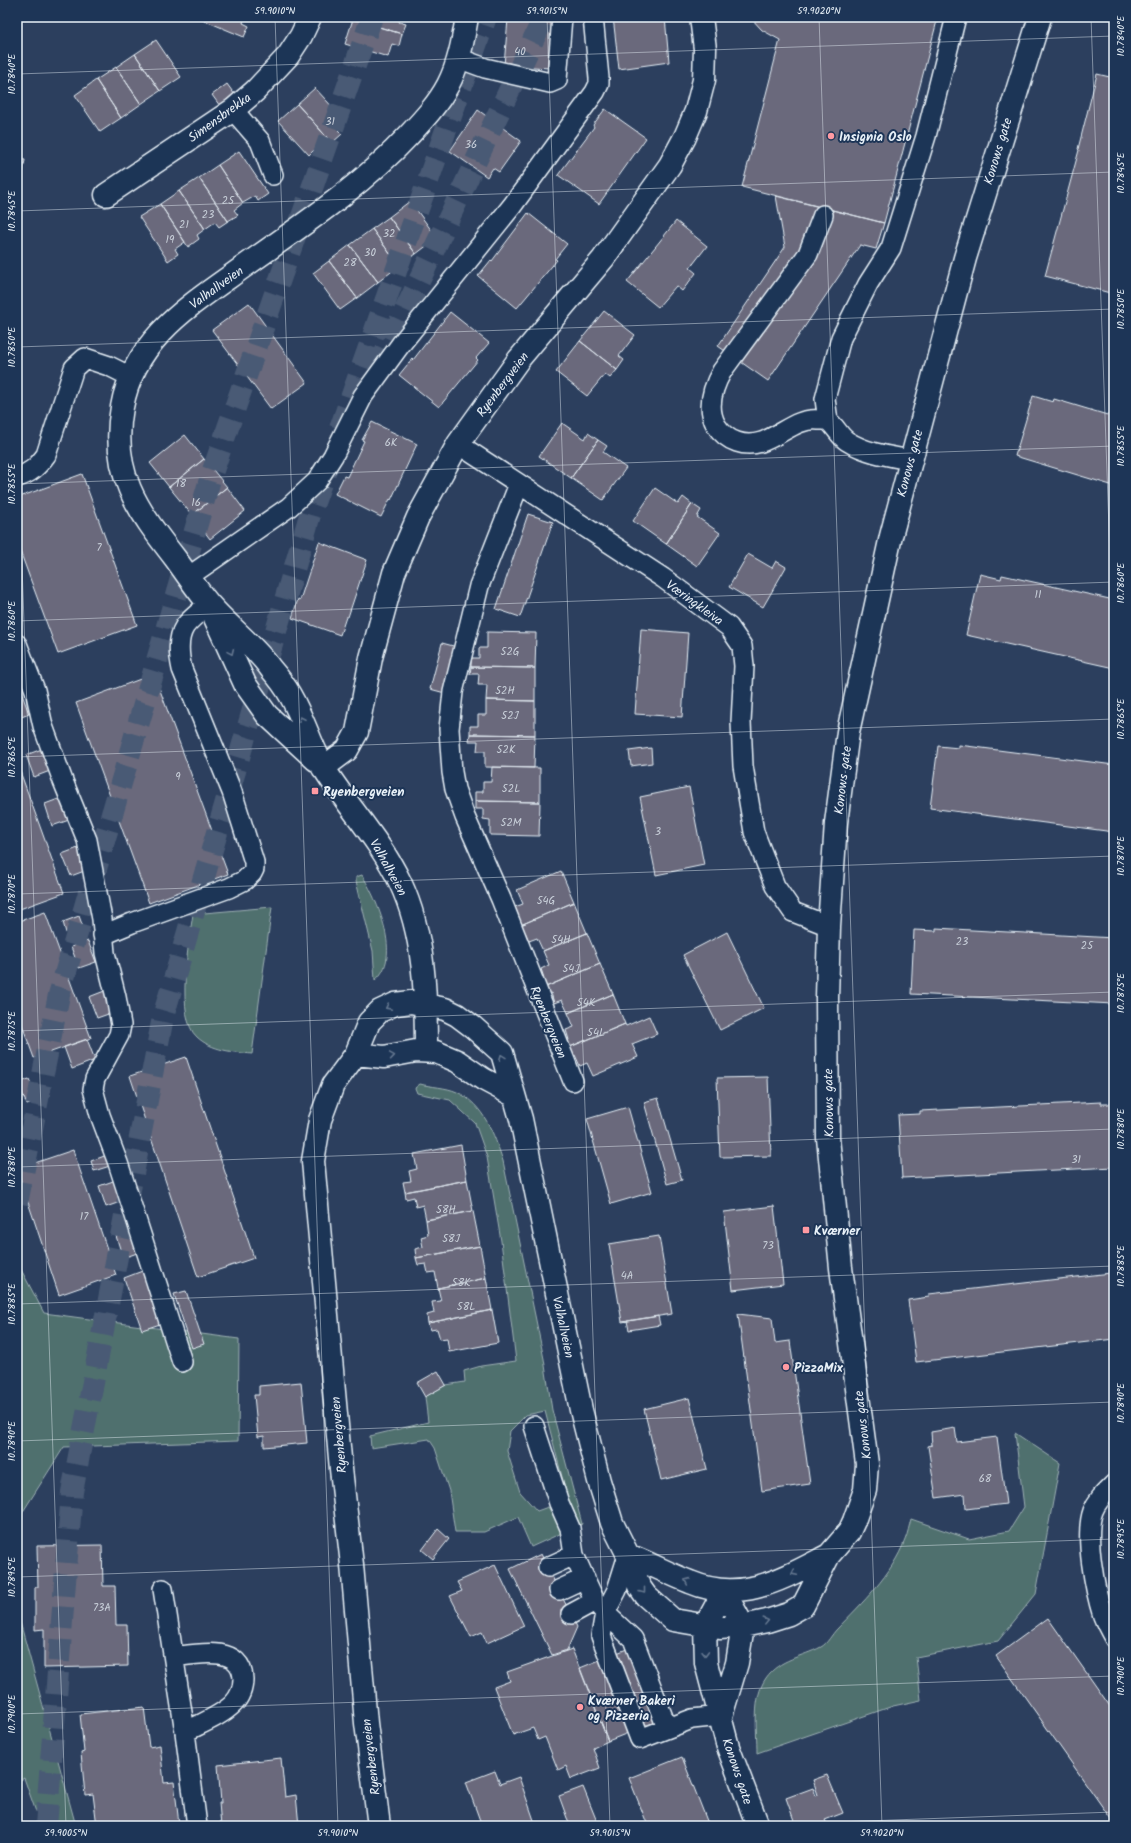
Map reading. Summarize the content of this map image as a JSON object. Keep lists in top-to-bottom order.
{
  "streets": {
    "main road": [
      "Simensbrekka",
      "Konows gate",
      "Valhallveien",
      "Ryenbergveien"
    ],
    "lane": ["Væringkleiva"]
  },
  "crossings": [
    ["Konows gate", "Valhallveien"],
    ["Konows gate", "Væringkleiva"],
    ["Valhallveien", "Ryenbergveien"],
    ["Ryenbergveien", "Væringkleiva"]
  ],
  "places": {
    "other": ["Insignia Oslo", "PizzaMix", "Kværner Bakeri og Pizzeria"],
    "transit": ["Ryenbergveien", "Kværner"]
  },
  "house_numbers": [
    "40",
    "31",
    "36",
    "25",
    "23",
    "21",
    "32",
    "19",
    "30",
    "28",
    "6K",
    "18",
    "16",
    "7",
    "11",
    "52G",
    "52H",
    "52J",
    "52K",
    "9",
    "52L",
    "52M",
    "3",
    "54G",
    "54H",
    "23",
    "25",
    "54J",
    "54K",
    "54L",
    "31",
    "58H",
    "17",
    "58J",
    "73",
    "4A",
    "58K",
    "58L",
    "68",
    "73A"
  ],
  "coordinates": [
    "59.9010°N",
    "59.9015°N",
    "59.9020°N",
    "10.7840°E",
    "10.7845°E",
    "10.7850°E",
    "10.7855°E",
    "10.7860°E",
    "10.7865°E",
    "10.7870°E",
    "10.7875°E",
    "10.7880°E",
    "10.7885°E",
    "10.7890°E",
    "10.7895°E",
    "10.7900°E",
    "59.9005°N"
  ]
}
